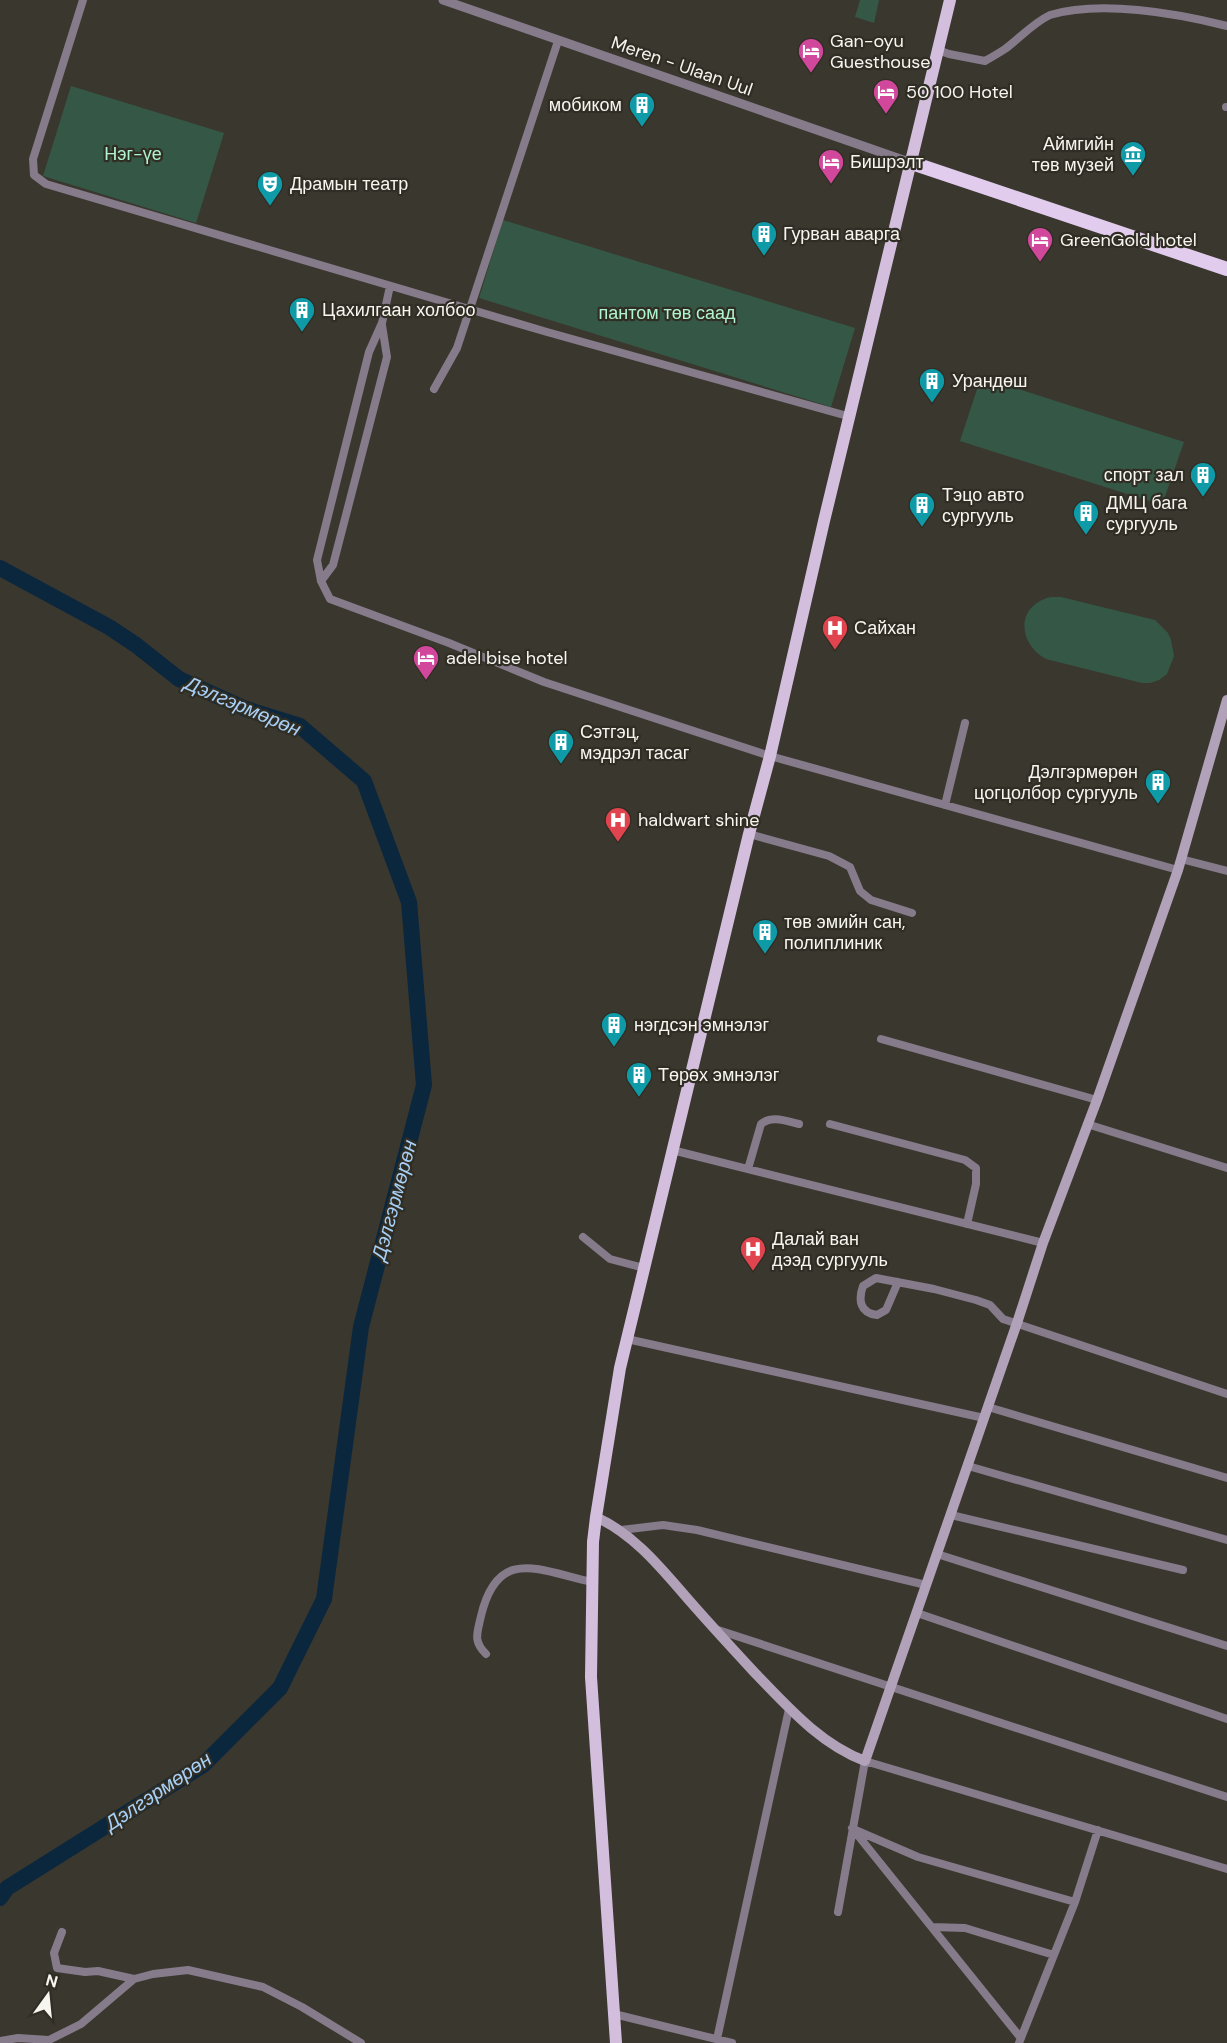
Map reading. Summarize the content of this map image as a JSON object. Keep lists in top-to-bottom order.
{
  "streets": {
    "street": ["Meren - Ulaan Uul"]
  },
  "water": ["Дэлгэрмөрөн"],
  "parks": ["Нэг-үе", "пантом төв саад"],
  "places": {
    "hotel": [
      "Gan-oyu Guesthouse",
      "50 100 Hotel",
      "Бишрэлт",
      "GreenGold hotel",
      "adel bise hotel"
    ],
    "building": [
      "мобиком",
      "Гурван аварга",
      "Цахилгаан холбоо",
      "Урандөш",
      "спорт зал",
      "Тэцо авто сургууль",
      "ДМЦ бага сургууль",
      "Сэтгэц, мэдрэл тасаг",
      "Дэлгэрмөрөн цогцолбор сургууль",
      "төв эмийн сан, полиплиник",
      "нэгдсэн эмнэлэг",
      "Төрөх эмнэлэг"
    ],
    "museum": ["Аймгийн төв музей"],
    "theatre": ["Драмын театр"],
    "hospital": ["Сайхан", "haldwart shine", "Далай ван дээд сургууль"]
  },
  "north": "top"
}
